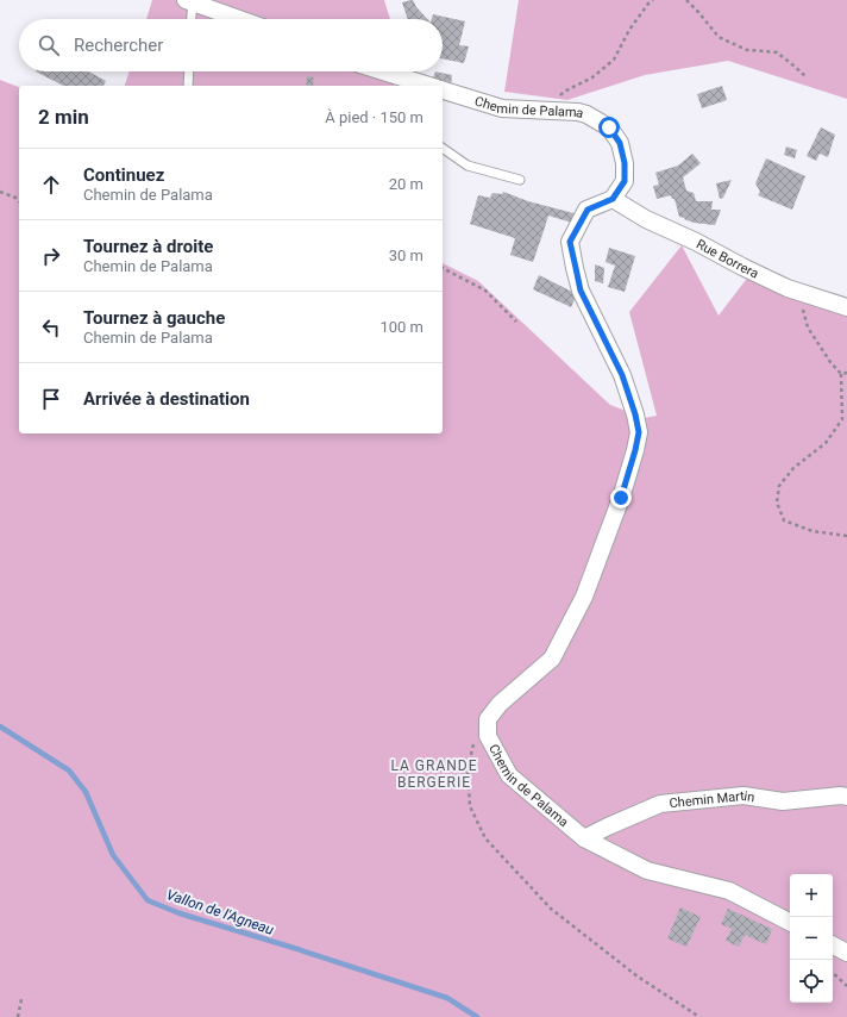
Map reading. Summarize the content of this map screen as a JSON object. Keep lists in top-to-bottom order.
{
  "streets": {
    "street": ["Chemin de Palama", "Rue Borrera", "Chemin Martin"]
  },
  "crossings": [
    ["Chemin de Palama", "Rue Borrera"],
    ["Chemin de Palama", "Chemin Martin"]
  ],
  "districts": ["LA GRANDE BERGERIE"],
  "water": ["Vallon de l'Agneau"],
  "page": {
    "search": "Rechercher",
    "heading": ["2 min", "À pied · 150 m"],
    "list": [
      ["Continuez", "Chemin de Palama", "20 m"],
      ["Tournez à droite", "Chemin de Palama", "30 m"],
      ["Tournez à gauche", "Chemin de Palama", "100 m"],
      "Arrivée à destination"
    ],
    "map_buttons": ["+", "−"]
  }
}
